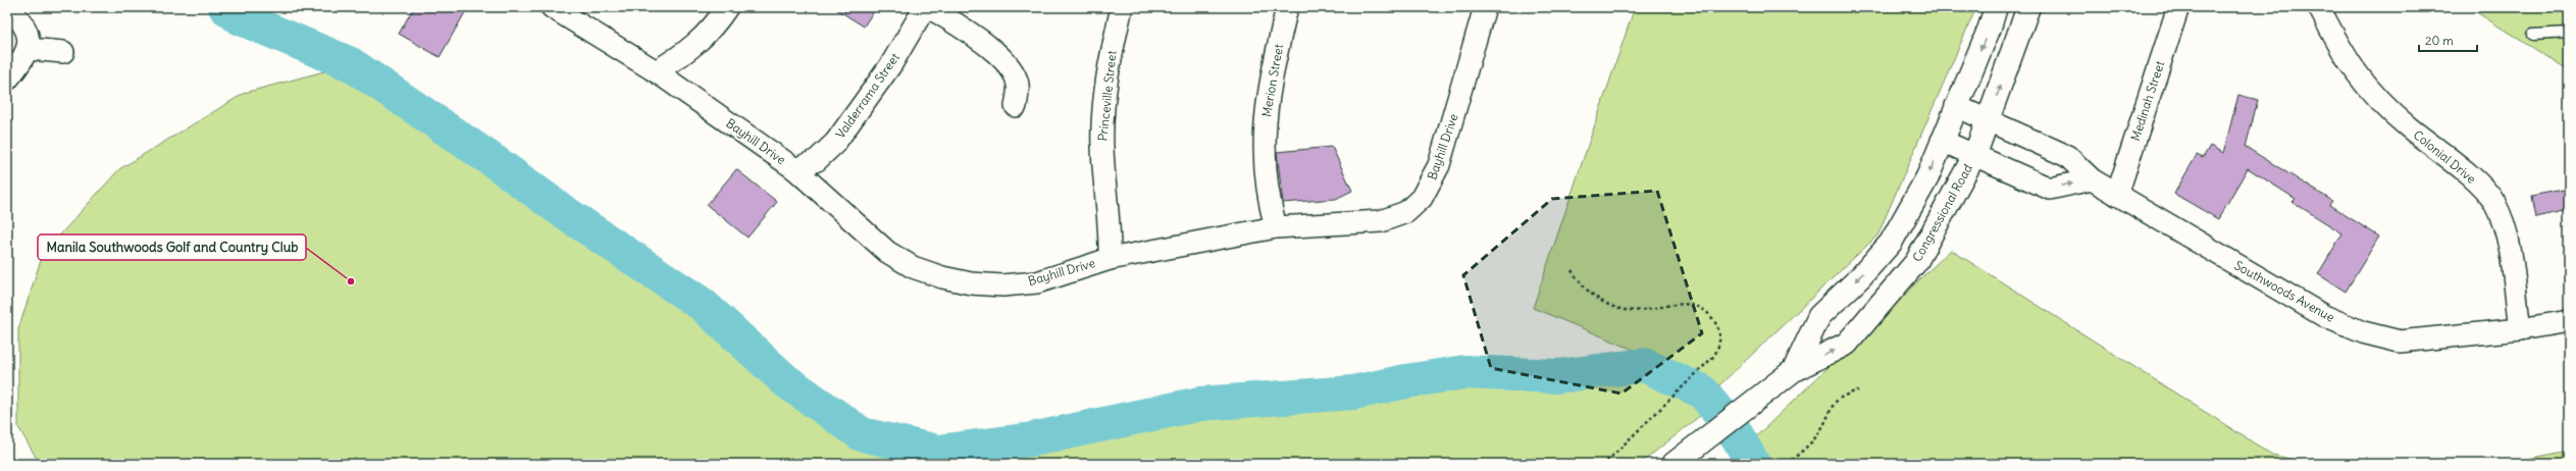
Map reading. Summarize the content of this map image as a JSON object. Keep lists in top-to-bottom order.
{
  "streets": {
    "main road": ["Congressional Road"],
    "street": [
      "Merion Street",
      "Valderrama Street",
      "Princeville Street",
      "Medinah Street",
      "Bayhill Drive",
      "Colonial Drive",
      "Southwoods Avenue"
    ]
  },
  "crossings": [
    ["Merion Street", "Bayhill Drive"],
    ["Valderrama Street", "Bayhill Drive"],
    ["Princeville Street", "Bayhill Drive"],
    ["Medinah Street", "Southwoods Avenue"],
    ["Colonial Drive", "Southwoods Avenue"],
    ["Congressional Road", "Southwoods Avenue"]
  ],
  "places": ["Manila Southwoods Golf and Country Club"],
  "scale_bar": "20 m"
}
